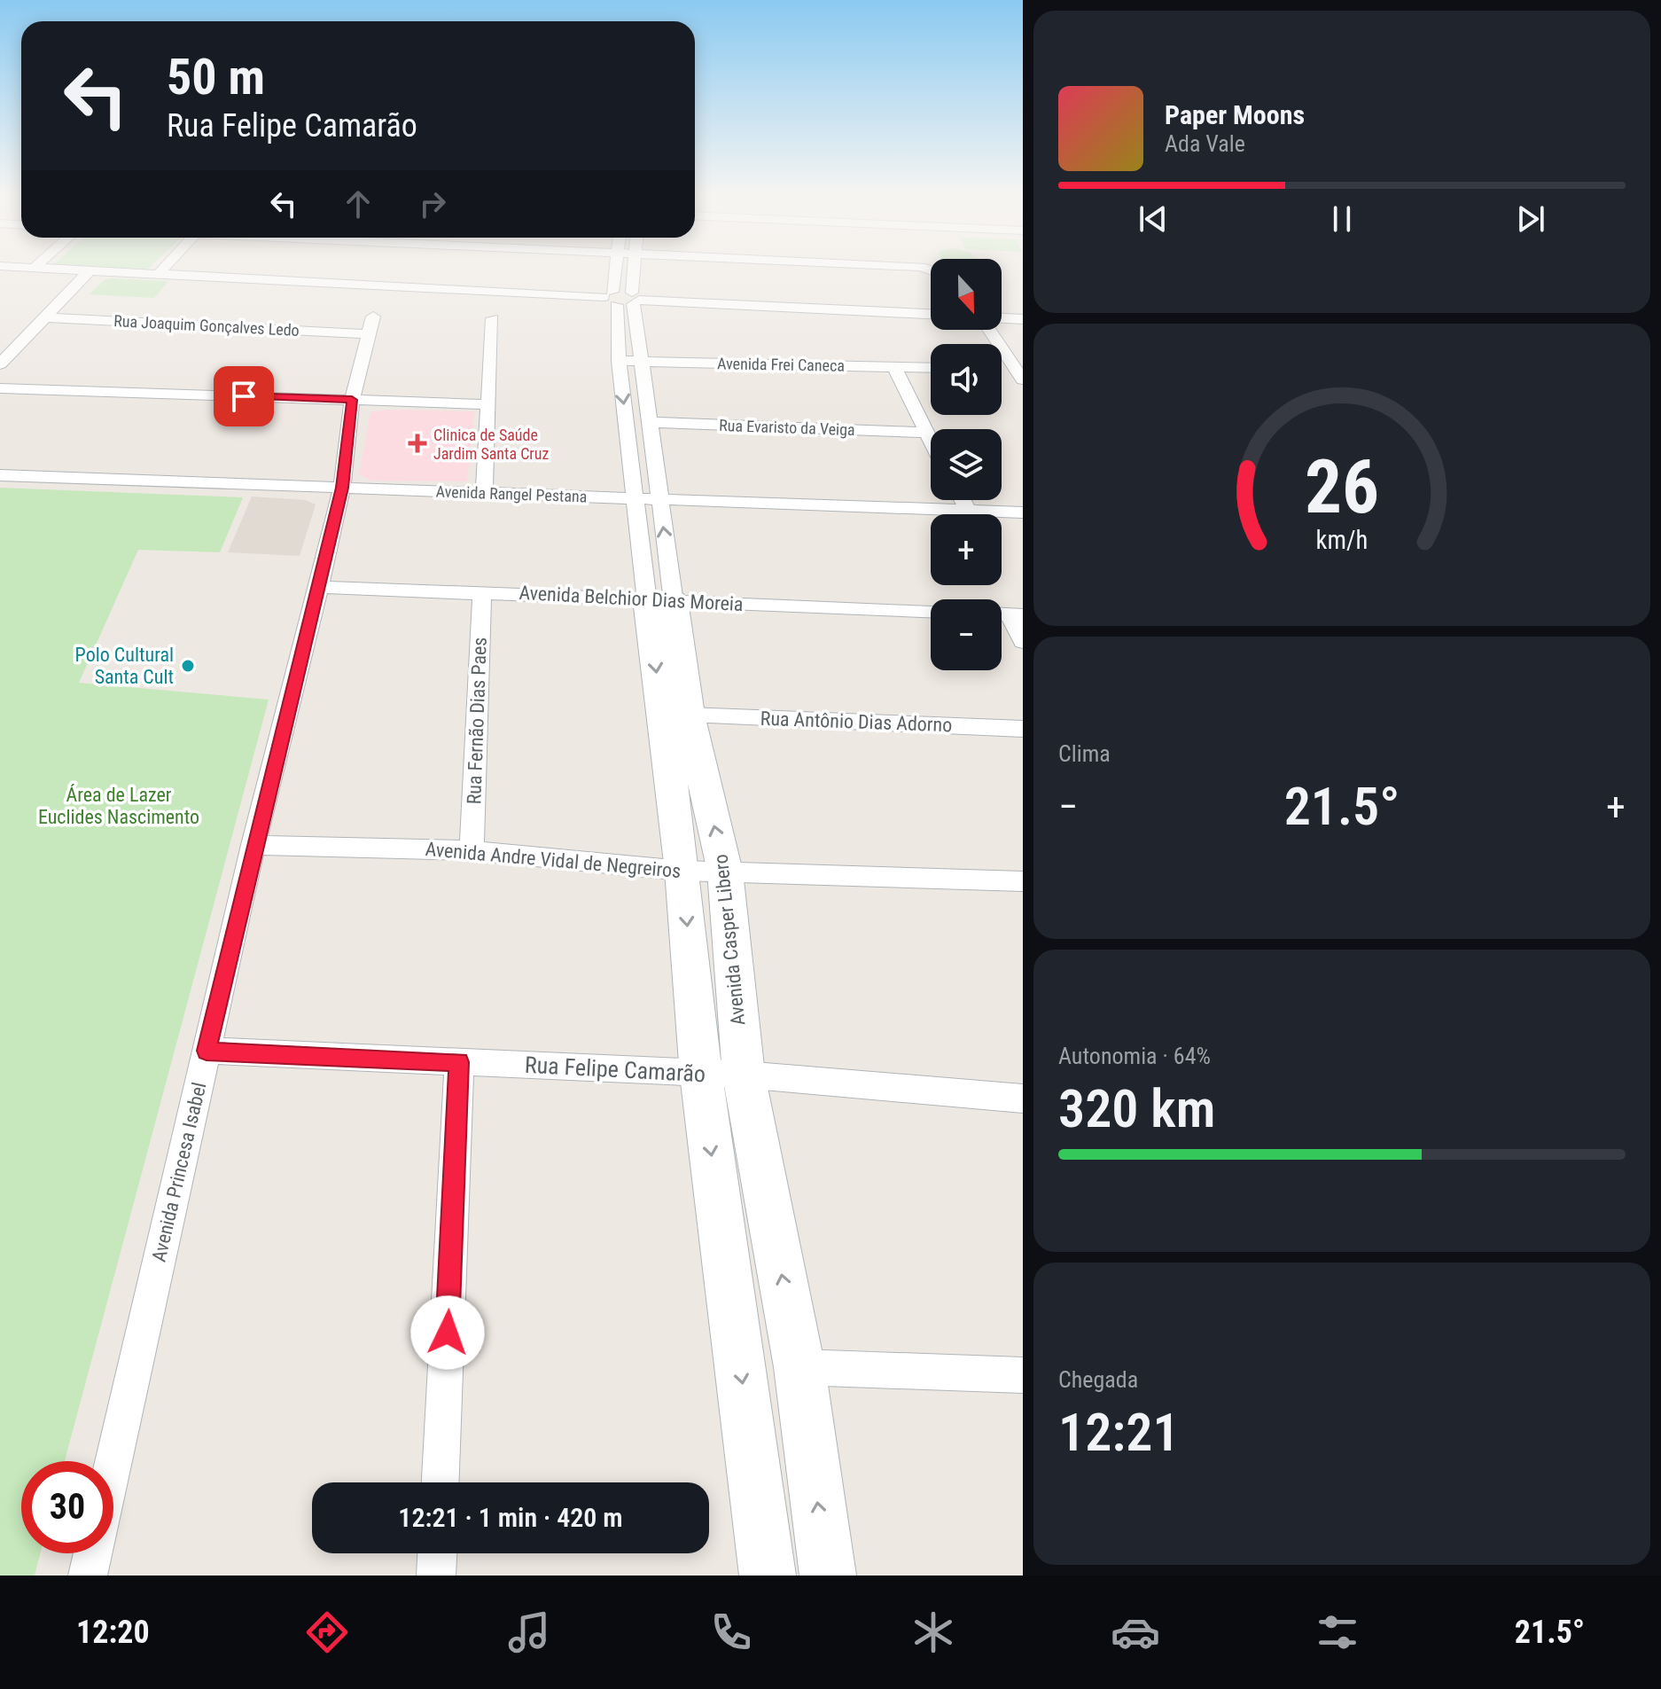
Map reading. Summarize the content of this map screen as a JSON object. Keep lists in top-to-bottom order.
{
  "streets": {
    "street": [
      "Rua Joaquim Gonçalves Ledo",
      "Avenida Frei Caneca",
      "Rua Evaristo da Veiga",
      "Avenida Rangel Pestana",
      "Avenida Belchior Dias Moreia",
      "Rua Fernão Dias Paes",
      "Rua Antônio Dias Adorno",
      "Avenida Andre Vidal de Negreiros",
      "Avenida Casper Libero",
      "Rua Felipe Camarão",
      "Avenida Princesa Isabel"
    ]
  },
  "crossings": [
    ["Rua Joaquim Gonçalves Ledo", "Avenida Princesa Isabel"],
    ["Avenida Frei Caneca", "Avenida Casper Libero"],
    ["Rua Evaristo da Veiga", "Avenida Casper Libero"],
    ["Avenida Rangel Pestana", "Avenida Casper Libero"],
    ["Avenida Rangel Pestana", "Avenida Princesa Isabel"],
    ["Avenida Belchior Dias Moreia", "Rua Fernão Dias Paes"],
    ["Avenida Belchior Dias Moreia", "Avenida Casper Libero"],
    ["Avenida Belchior Dias Moreia", "Avenida Princesa Isabel"],
    ["Rua Fernão Dias Paes", "Avenida Andre Vidal de Negreiros"],
    ["Rua Antônio Dias Adorno", "Avenida Casper Libero"],
    ["Avenida Andre Vidal de Negreiros", "Avenida Casper Libero"],
    ["Avenida Andre Vidal de Negreiros", "Avenida Princesa Isabel"],
    ["Avenida Casper Libero", "Rua Felipe Camarão"],
    ["Rua Felipe Camarão", "Avenida Princesa Isabel"]
  ],
  "parks": ["Área de Lazer Euclides Nascimento"],
  "places": {
    "health": ["Clinica de Saúde Jardim Santa Cruz"],
    "other": ["Polo Cultural Santa Cult"]
  },
  "north": "bottom",
  "page": {
    "turn": ["50 m", "Rua Felipe Camarão"],
    "song": ["Paper Moons", "Ada Vale"],
    "map_buttons": ["+", "−"],
    "tile": [
      "Clima",
      ["Autonomia · 64%", "320 km"],
      ["Chegada", "12:21"]
    ],
    "heat": ["−", "21.5°", "+"],
    "limit": "30",
    "trip": "12:21 · 1 min · 420 m",
    "tabs": ["12:20", "21.5°"],
    "gauge": ["26", "km/h"]
  }
}
